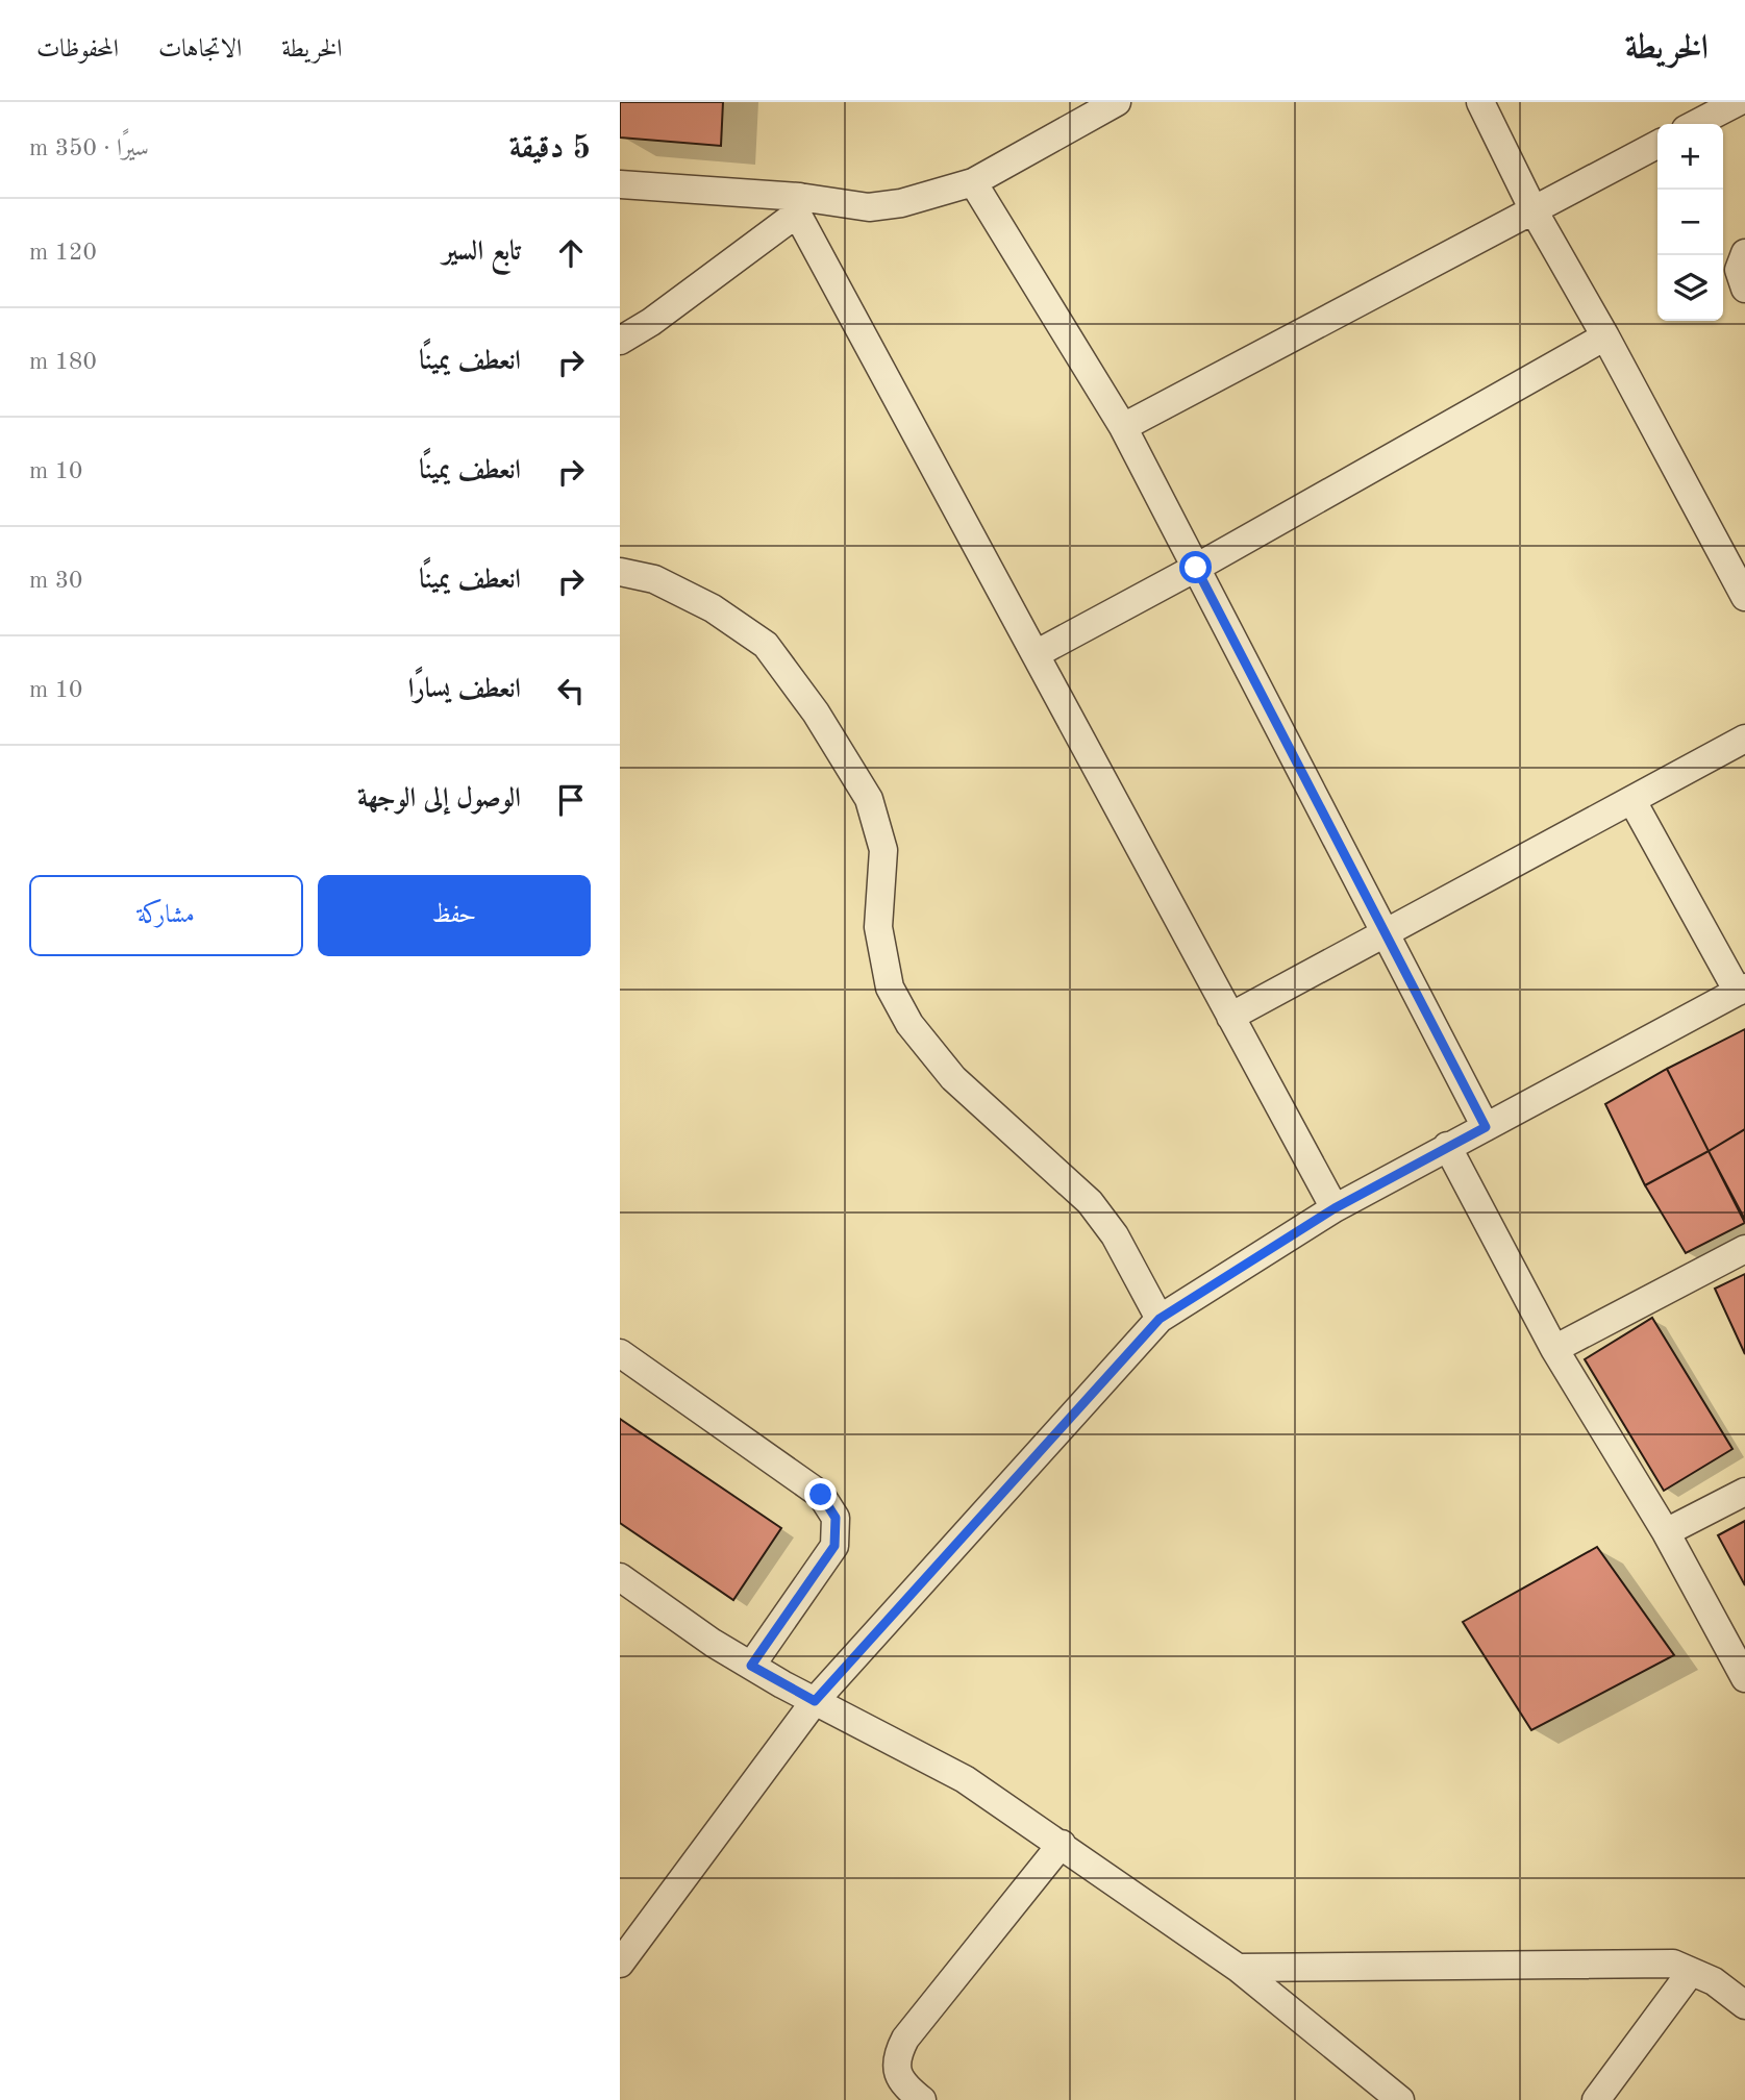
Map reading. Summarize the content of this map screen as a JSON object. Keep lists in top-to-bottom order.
{
  "page": {
    "header": "الخريطة",
    "nav": ["الخريطة", "الاتجاهات", "المحفوظات"],
    "heading": ["5 دقيقة", "سيرًا · 350 m"],
    "map_buttons": ["+", "−"],
    "list": [
      ["تابع السير", "120 m"],
      ["انعطف يمينًا", "180 m"],
      ["انعطف يمينًا", "10 m"],
      ["انعطف يمينًا", "30 m"],
      ["انعطف يسارًا", "10 m"],
      "الوصول إلى الوجهة"
    ],
    "buttons": ["حفظ", "مشاركة"]
  }
}
